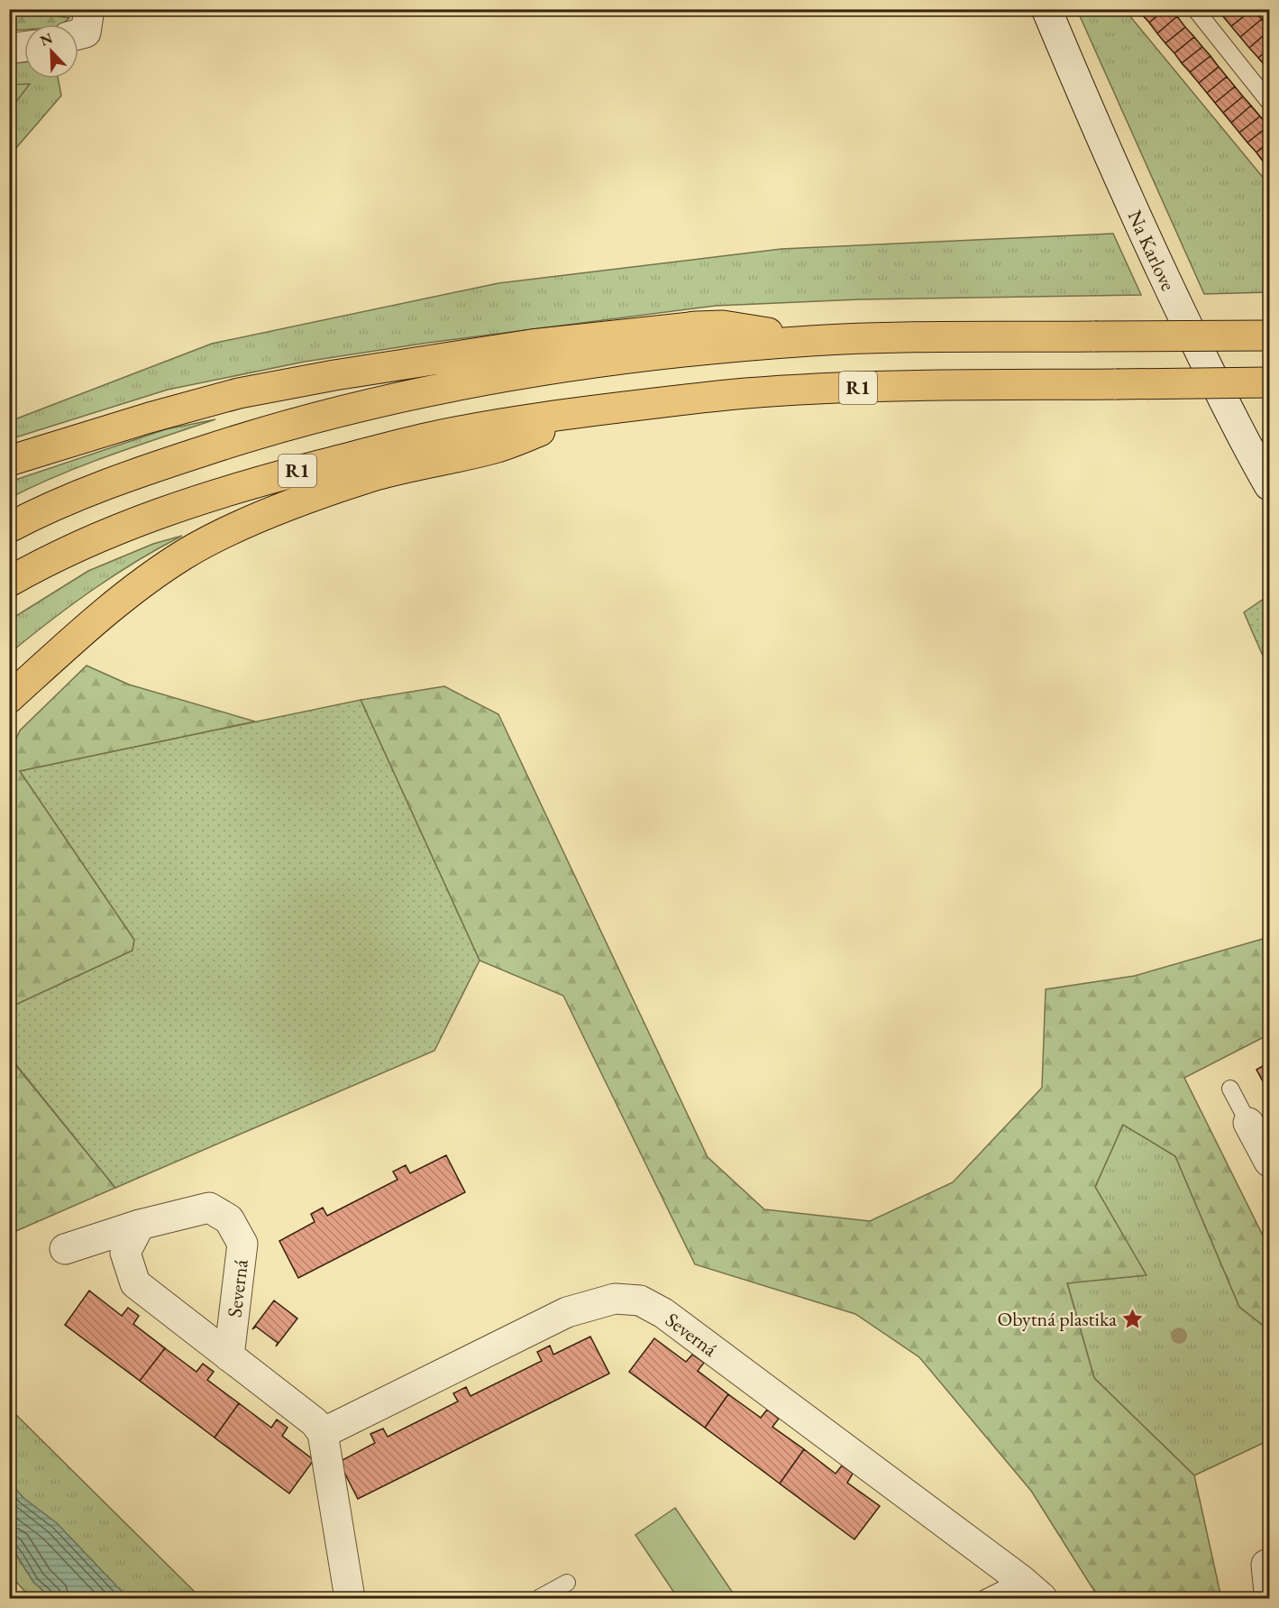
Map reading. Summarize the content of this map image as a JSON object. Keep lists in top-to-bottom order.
{
  "streets": {
    "highway": ["R1"],
    "street": ["Na Karlove", "Severná"]
  },
  "places": {
    "place": ["Obytná plastika"]
  },
  "north": "top left"
}
